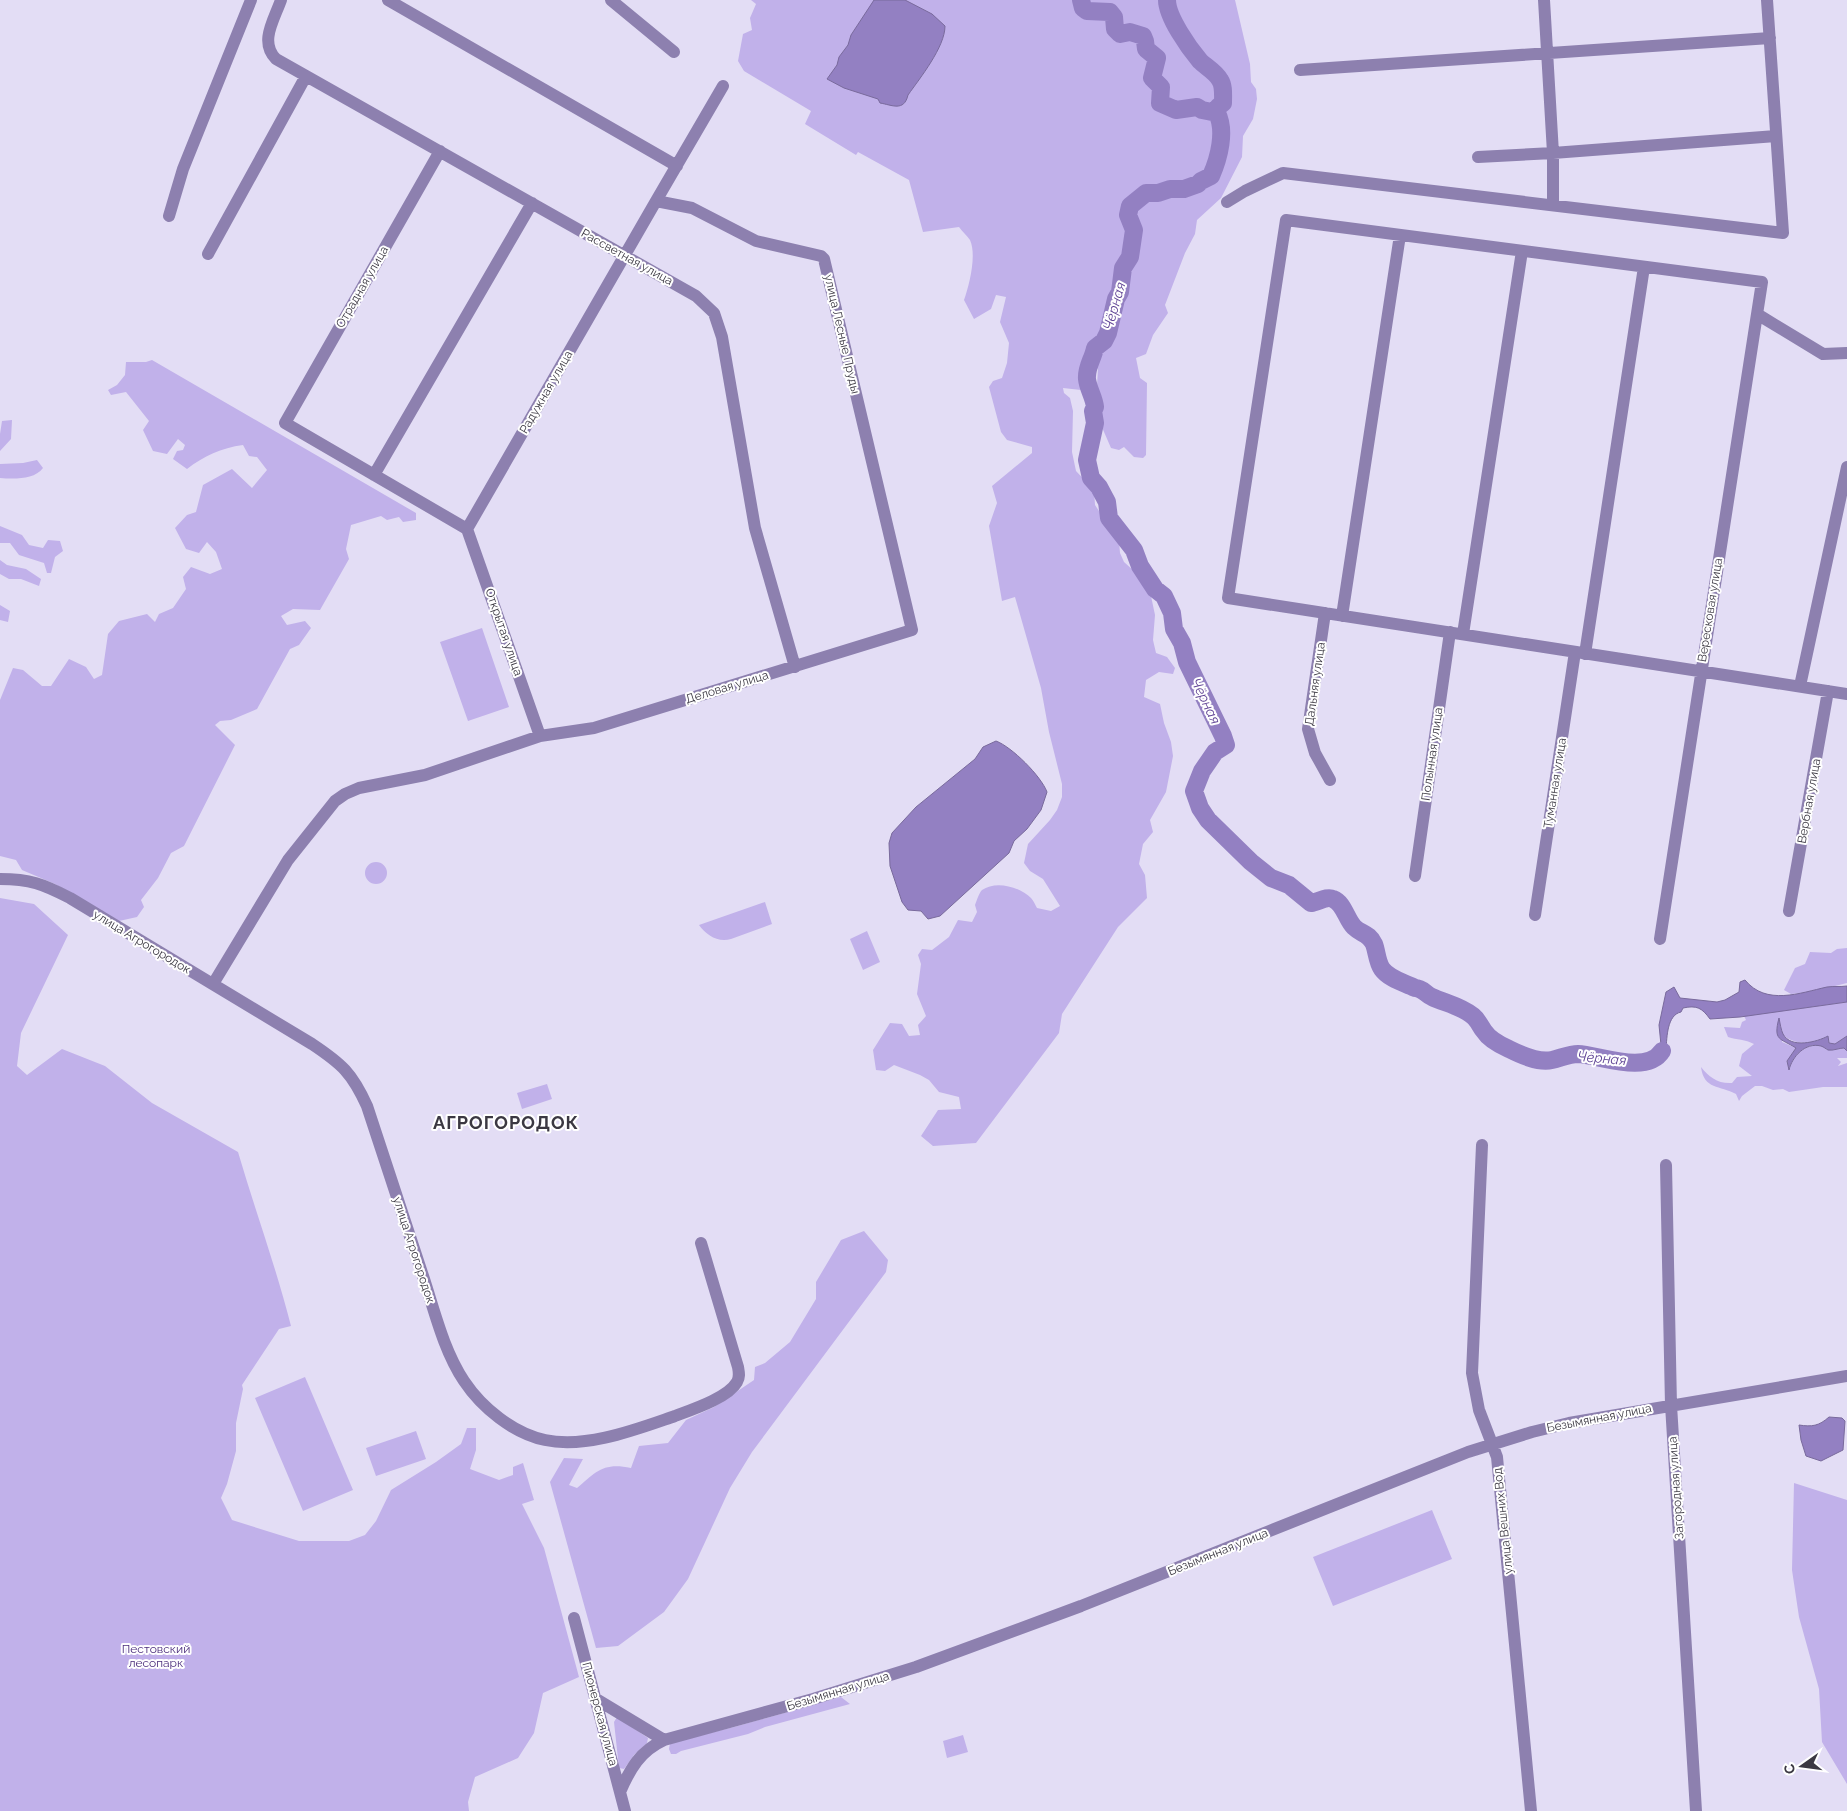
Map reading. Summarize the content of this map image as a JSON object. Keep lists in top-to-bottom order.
{
  "streets": {
    "street": [
      "Рассветная улица",
      "Отрадная улица",
      "улица Лесные Пруды",
      "Радужная улица",
      "Вересковая улица",
      "Открытая улица",
      "Дальняя улица",
      "Деловая улица",
      "Полынная улица",
      "Туманная улица",
      "Вербная улица",
      "улица Агрогородок",
      "Безымянная улица",
      "Загородная улица",
      "улица Вешних Вод",
      "Пионерская улица"
    ]
  },
  "crossings": [
    ["Рассветная улица", "Отрадная улица"],
    ["Рассветная улица", "Радужная улица"],
    ["Рассветная улица", "Деловая улица"],
    ["улица Лесные Пруды", "Радужная улица"],
    ["улица Лесные Пруды", "Деловая улица"],
    ["Радужная улица", "Открытая улица"],
    ["Вересковая улица", "Туманная улица"],
    ["Открытая улица", "Деловая улица"],
    ["Деловая улица", "улица Агрогородок"],
    ["Безымянная улица", "Загородная улица"],
    ["Безымянная улица", "улица Вешних Вод"],
    ["Безымянная улица", "Пионерская улица"]
  ],
  "districts": ["АГРОГОРОДОК"],
  "water": ["Чёрная"],
  "parks": ["Пестовский лесопарк"],
  "north": "left"
}
